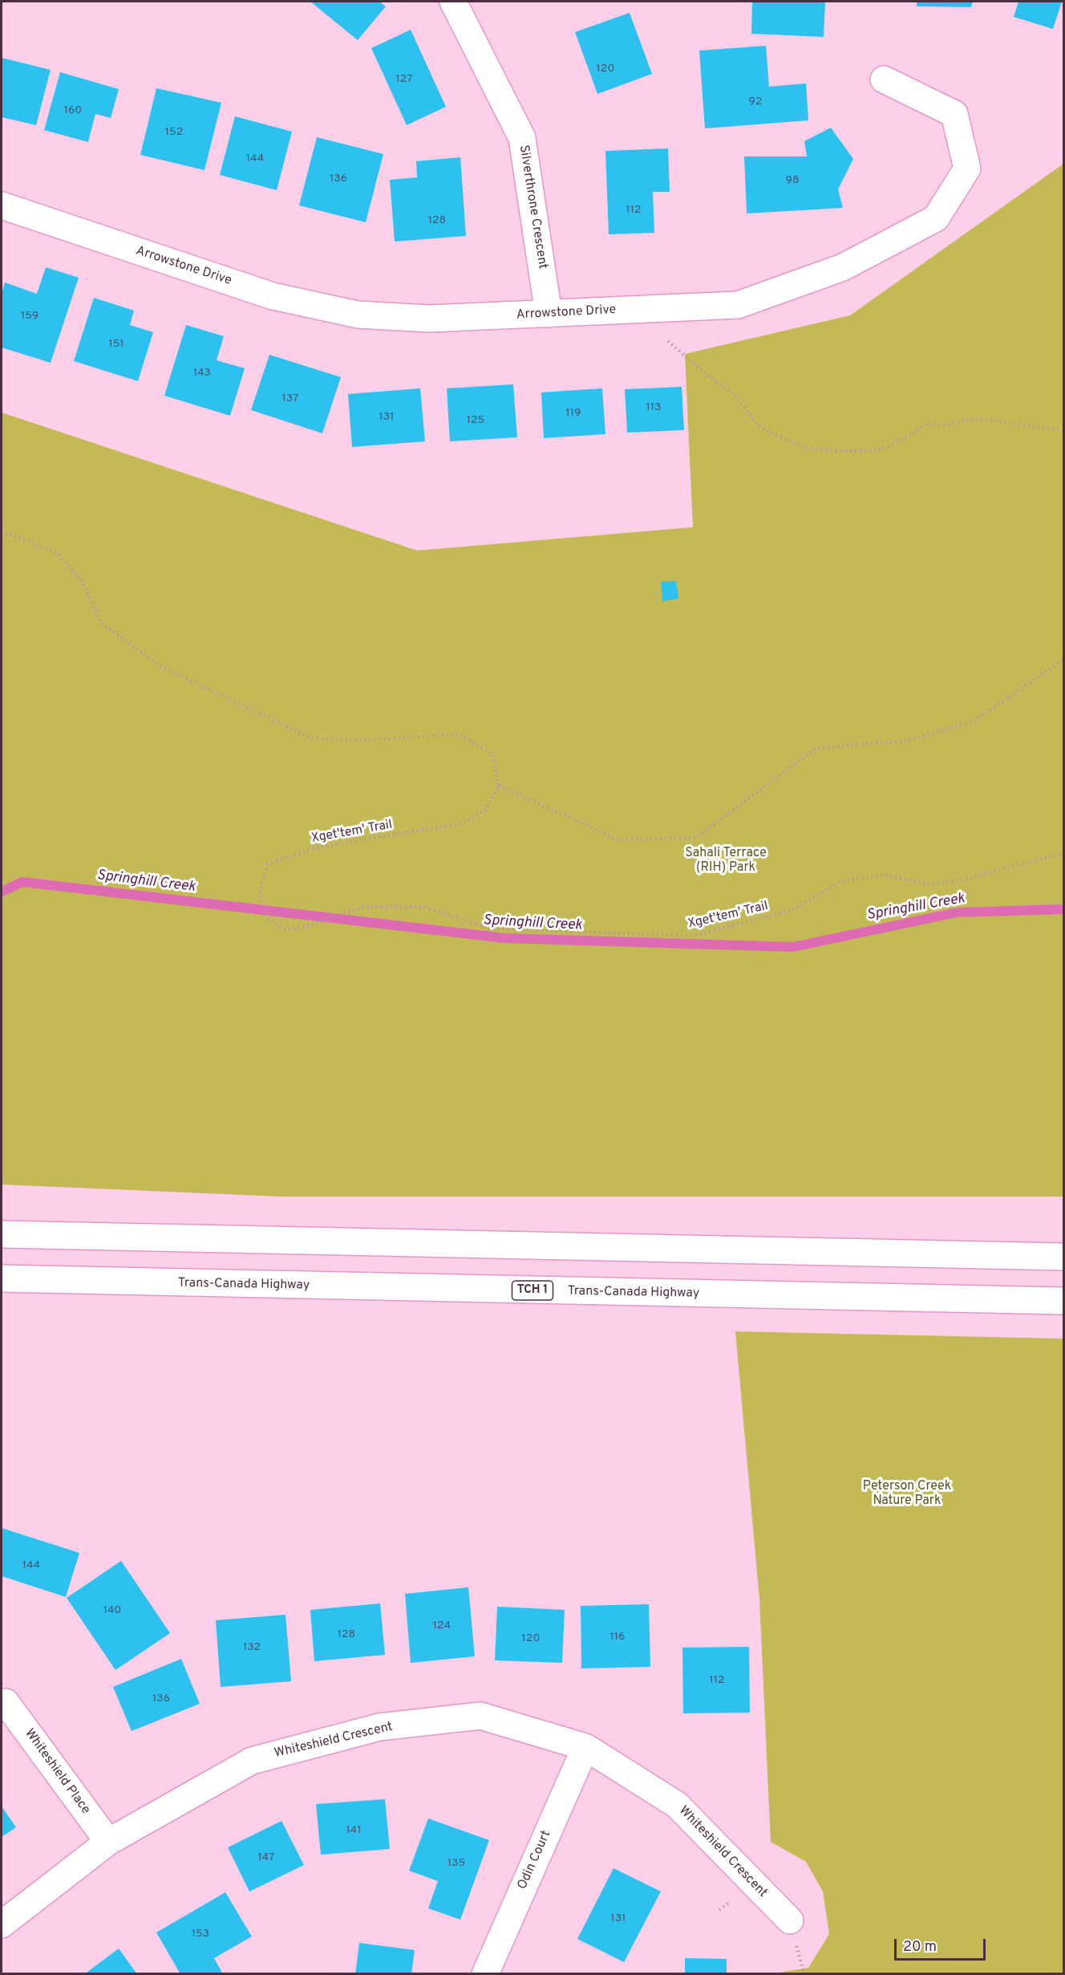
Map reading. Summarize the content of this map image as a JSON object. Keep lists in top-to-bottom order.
{
  "streets": {
    "main road": [
      "Silverthrone Crescent",
      "Arrowstone Drive",
      "Trans-Canada Highway",
      "TCH 1",
      "Whiteshield Crescent",
      "Whiteshield Place",
      "Odin Court"
    ],
    "path": ["Xget'tem' Trail"]
  },
  "crossings": [
    ["Silverthrone Crescent", "Arrowstone Drive"],
    ["Whiteshield Crescent", "Whiteshield Place"],
    ["Whiteshield Crescent", "Odin Court"]
  ],
  "water": ["Springhill Creek"],
  "parks": ["Sahali Terrace (RIH) Park", "Peterson Creek Nature Park"],
  "house_numbers": [
    "120",
    "127",
    "92",
    "160",
    "152",
    "144",
    "136",
    "98",
    "112",
    "128",
    "159",
    "151",
    "143",
    "137",
    "113",
    "119",
    "131",
    "125",
    "144",
    "140",
    "124",
    "128",
    "116",
    "120",
    "132",
    "112",
    "136",
    "141",
    "147",
    "135",
    "131",
    "153"
  ],
  "scale_bar": "20 m"
}
